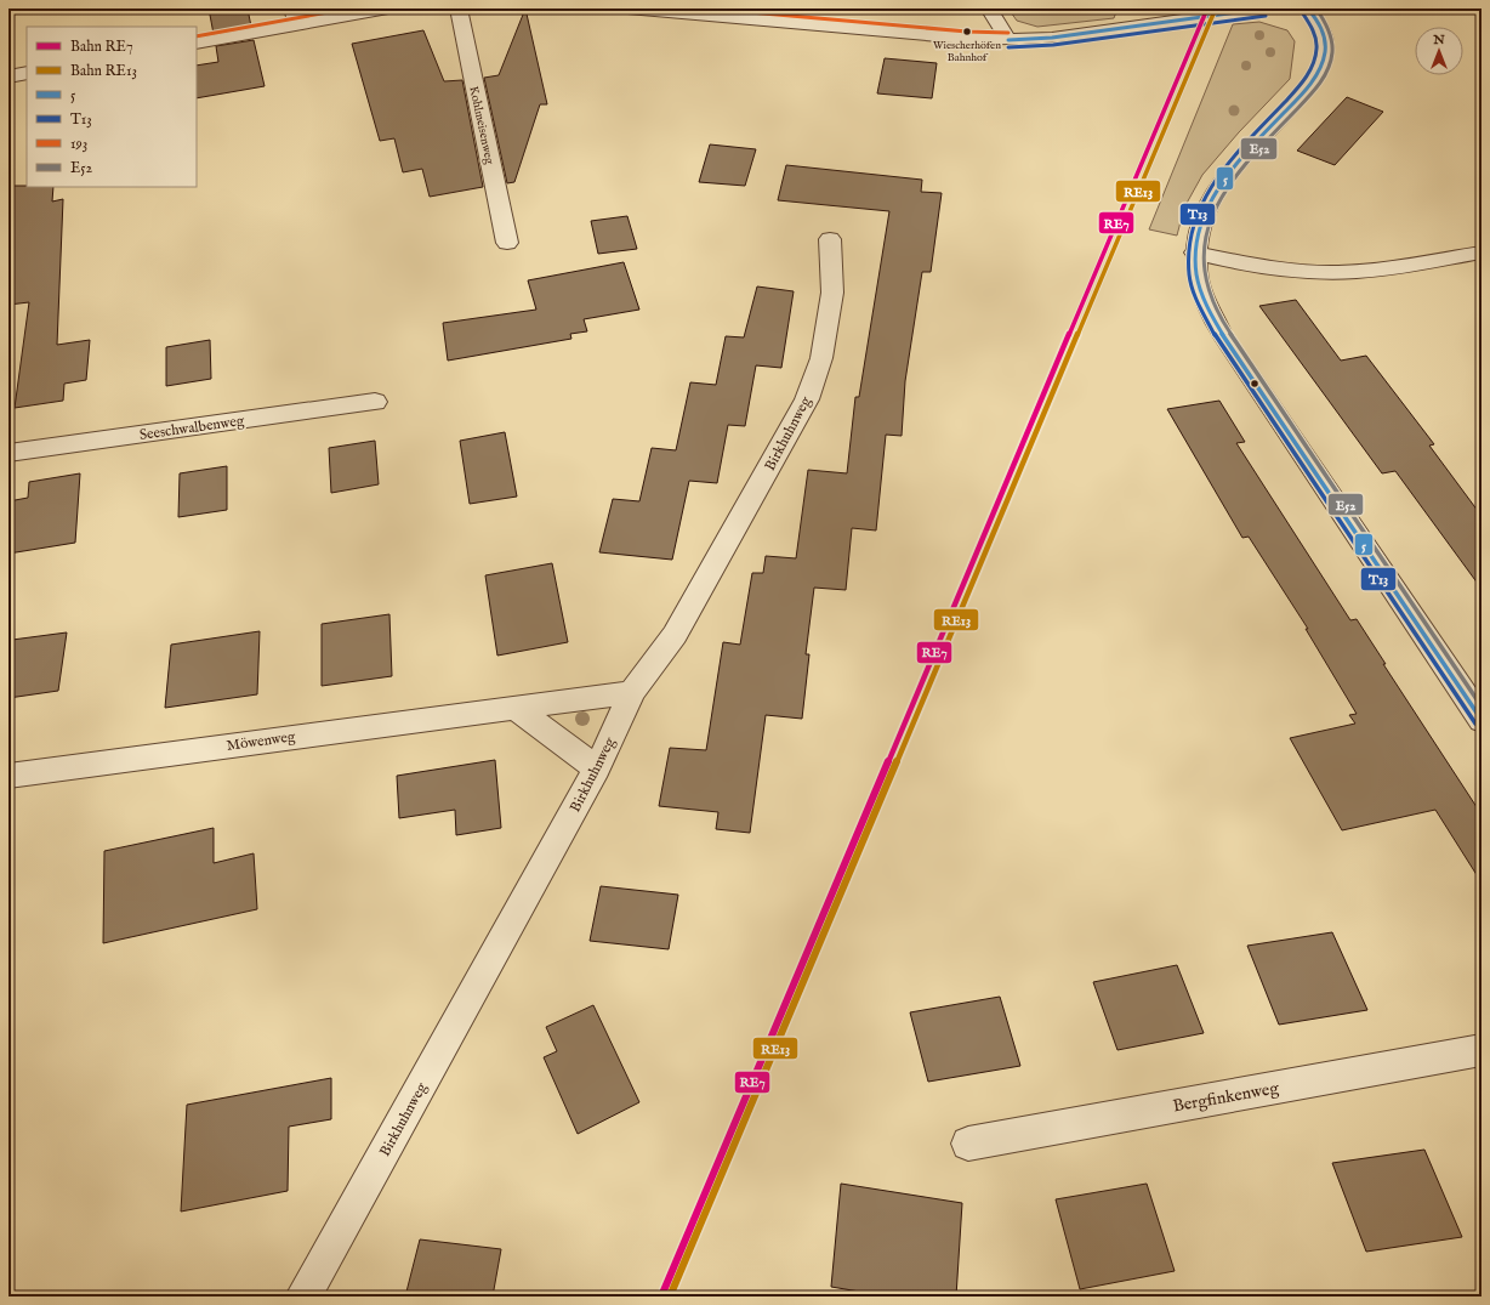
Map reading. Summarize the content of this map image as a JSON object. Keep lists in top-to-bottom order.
{
  "streets": {
    "street": [
      "Kohlmeisenweg",
      "Seeschwalbenweg",
      "Birkhuhnweg",
      "Möwenweg",
      "Bergfinkenweg"
    ]
  },
  "crossings": [
    ["Birkhuhnweg", "Möwenweg"]
  ],
  "places": ["Wiescherhöfen Bahnhof"],
  "lines": [
    "rail line RE7",
    "transit line 5",
    "transit line 193",
    "transit line E52",
    "rail line RE13",
    "transit line T13"
  ],
  "legend": [
    "Bahn RE7",
    "Bahn RE13",
    "5",
    "T13",
    "193",
    "E52"
  ],
  "north": "top"
}
